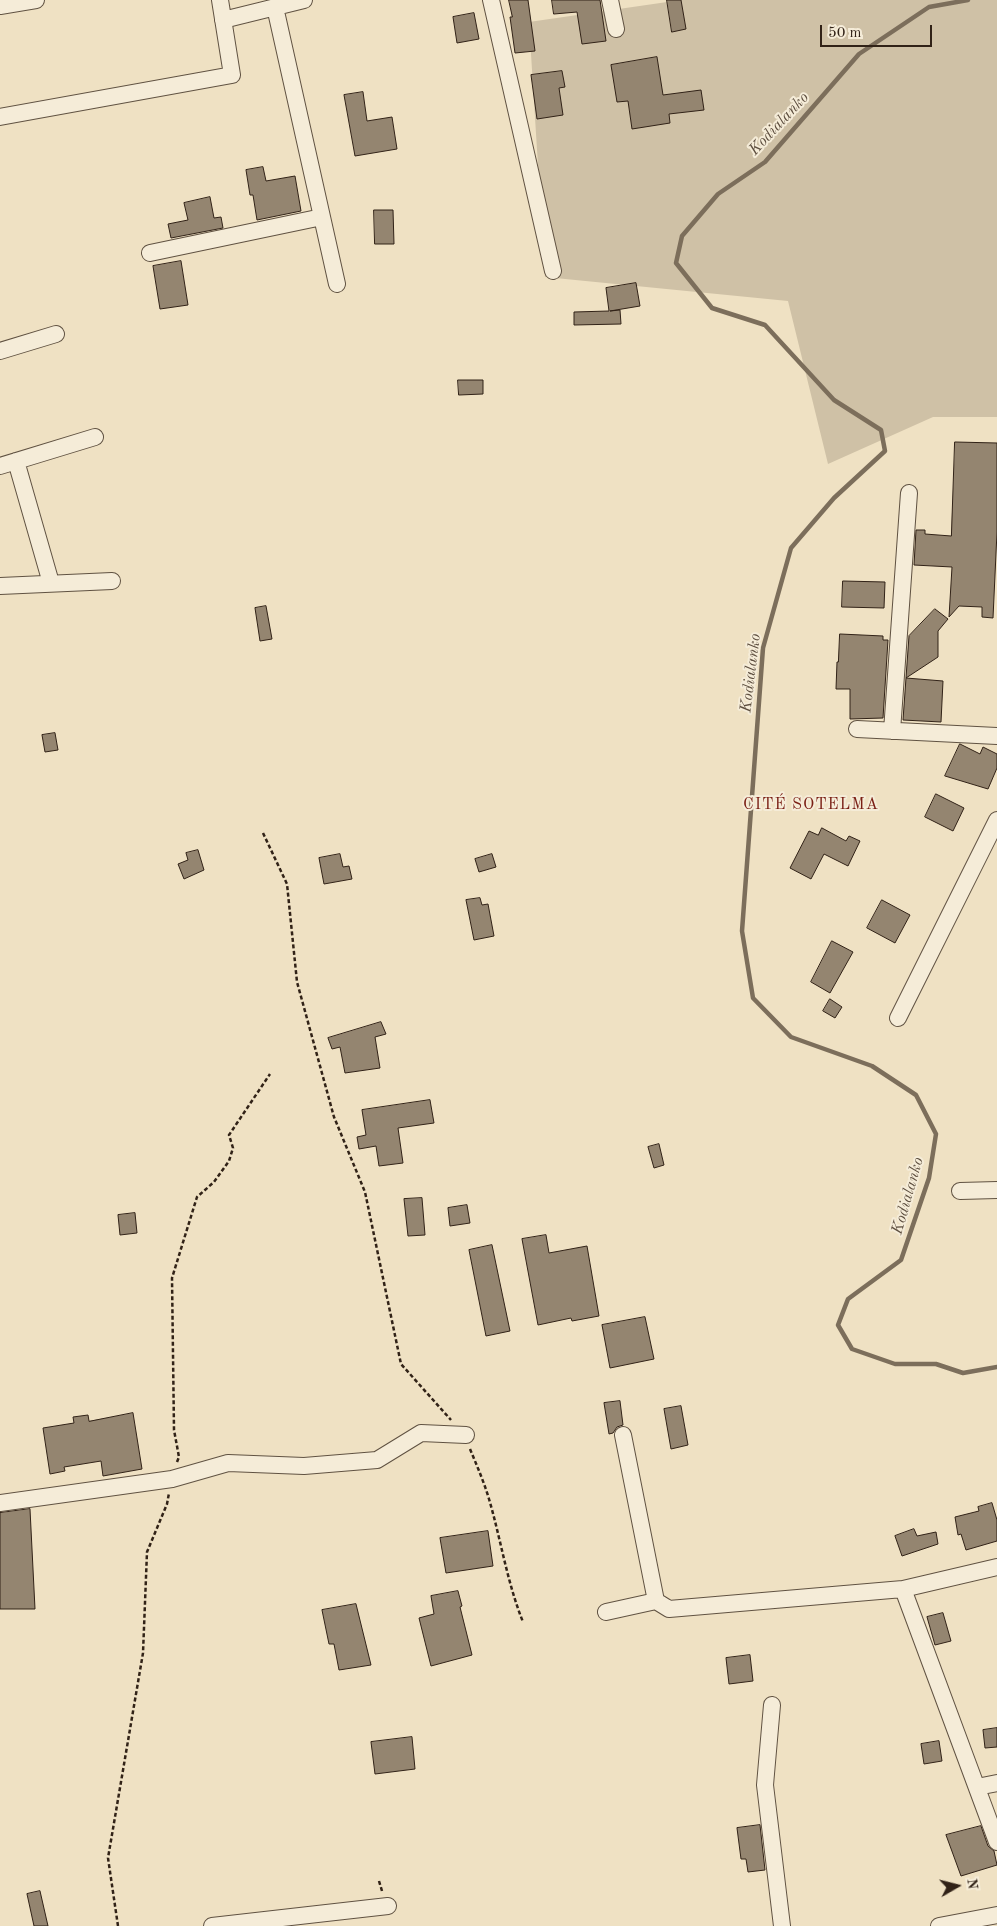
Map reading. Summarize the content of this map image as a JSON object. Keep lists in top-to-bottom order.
{
  "districts": ["CITÉ SOTELMA"],
  "water": ["Kodialanko"],
  "scale_bar": "50 m",
  "north": "right"
}
